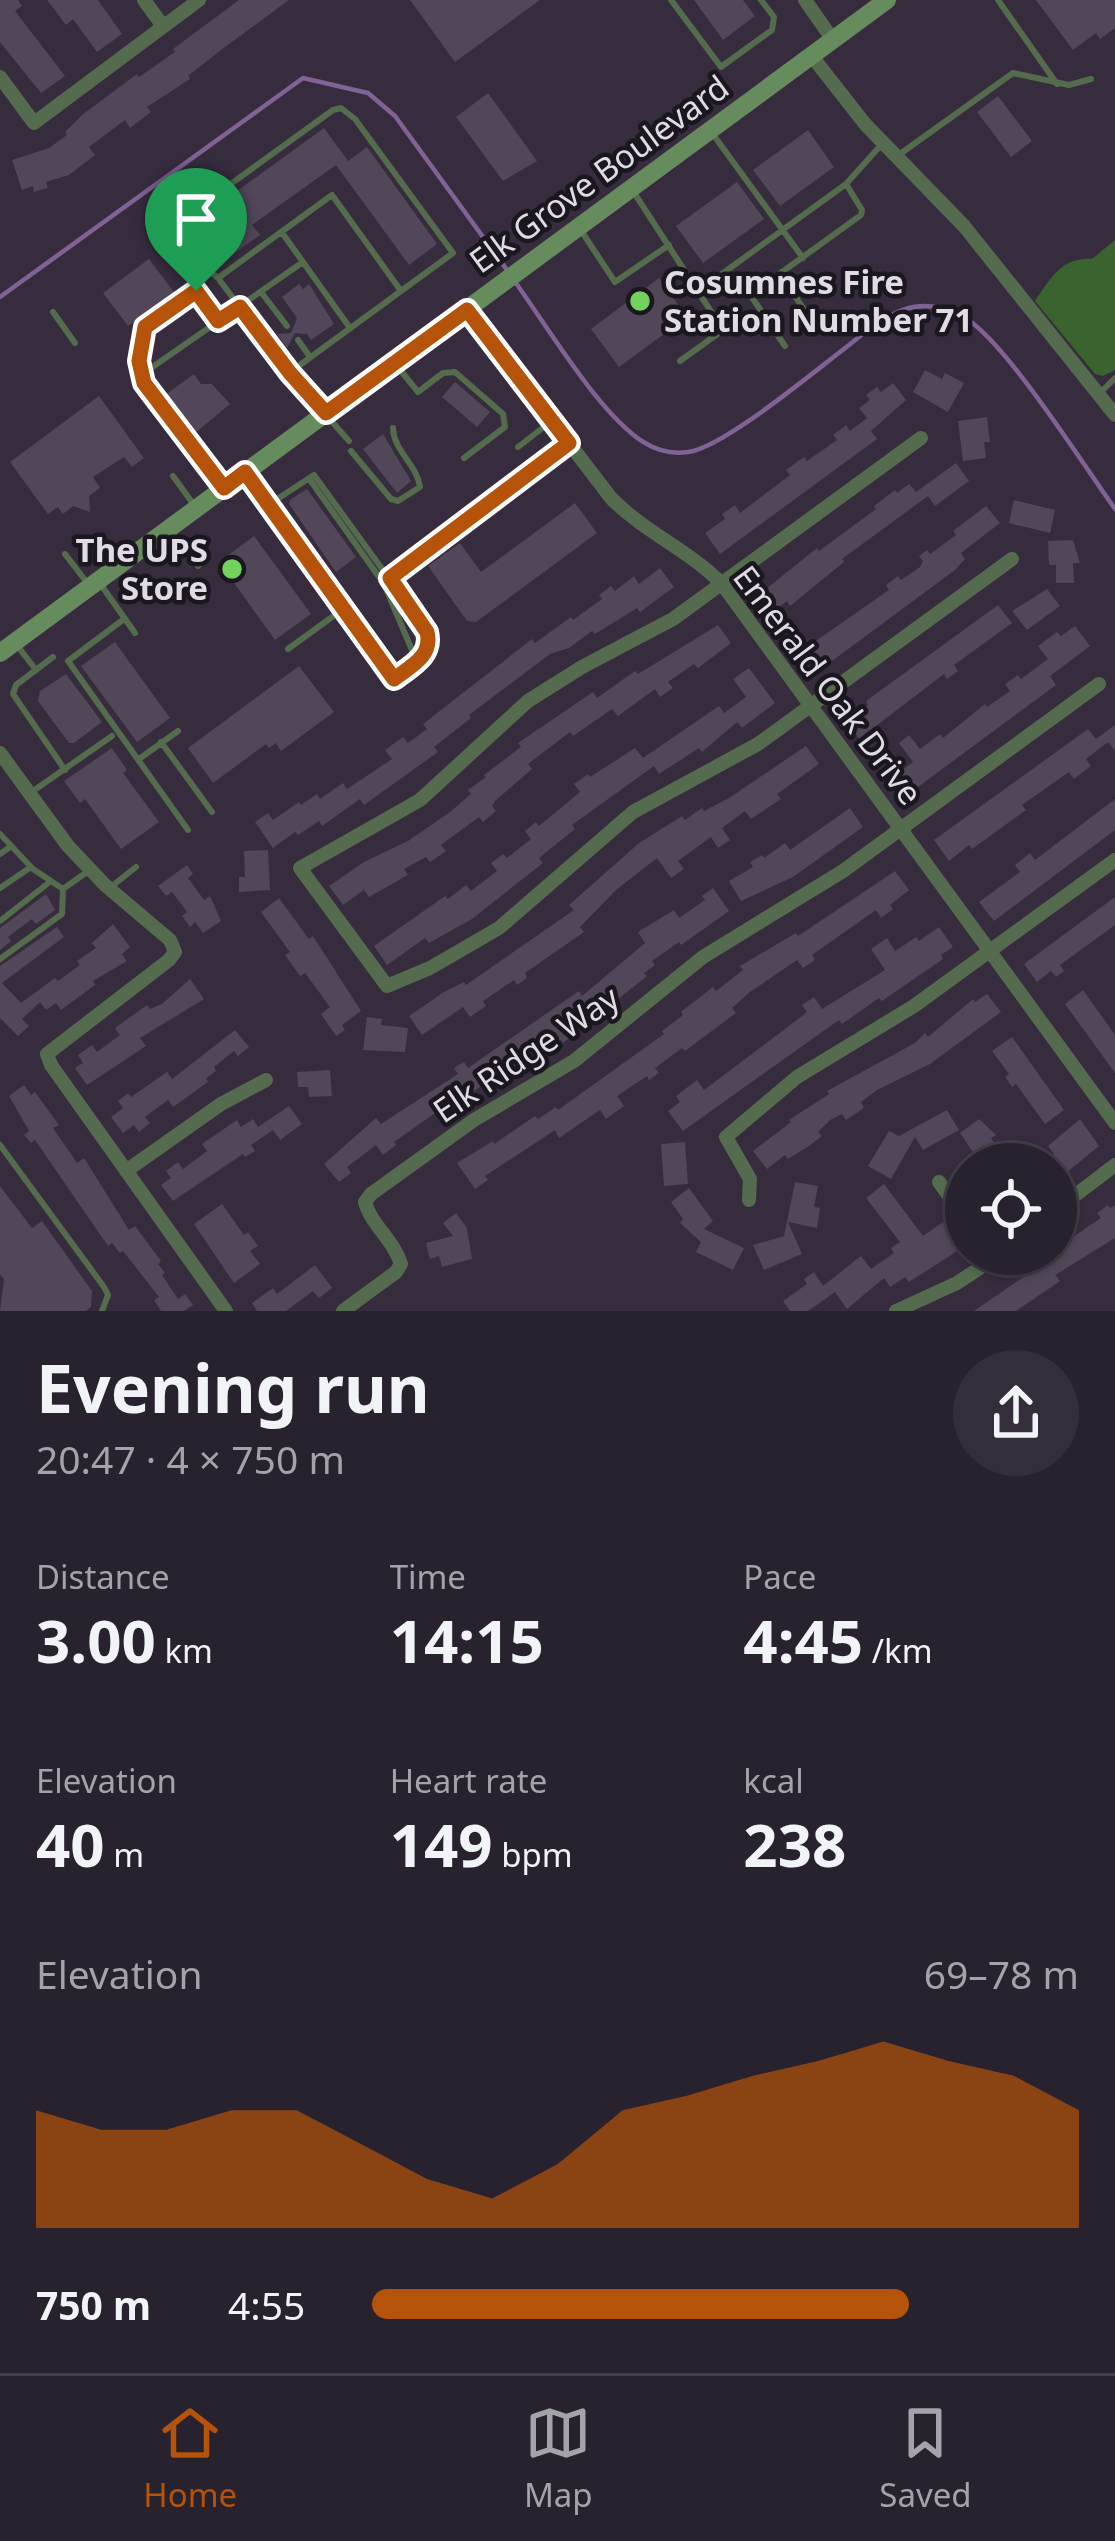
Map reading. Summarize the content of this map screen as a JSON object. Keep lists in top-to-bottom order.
{
  "streets": {
    "main road": ["Elk Grove Boulevard"],
    "street": ["Emerald Oak Drive", "Elk Ridge Way"]
  },
  "crossings": [
    ["Elk Grove Boulevard", "Emerald Oak Drive"],
    ["Emerald Oak Drive", "Elk Ridge Way"]
  ],
  "places": ["Cosumnes Fire Station Number 71", "The UPS Store"],
  "page": {
    "heading": ["Evening run", "20:47 · 4 × 750 m"],
    "stats": [
      ["Distance", "3.00 km"],
      ["Time", "14:15"],
      ["Pace", "4:45 /km"],
      ["Elevation", "40 m"],
      ["Heart rate", "149 bpm"],
      ["kcal", "238"]
    ],
    "chart": ["Elevation", "69–78 m"],
    "list": [
      {
        "name": "750 m",
        "note": "4:55"
      }
    ],
    "tabs": ["Home", "Map", "Saved"]
  }
}
